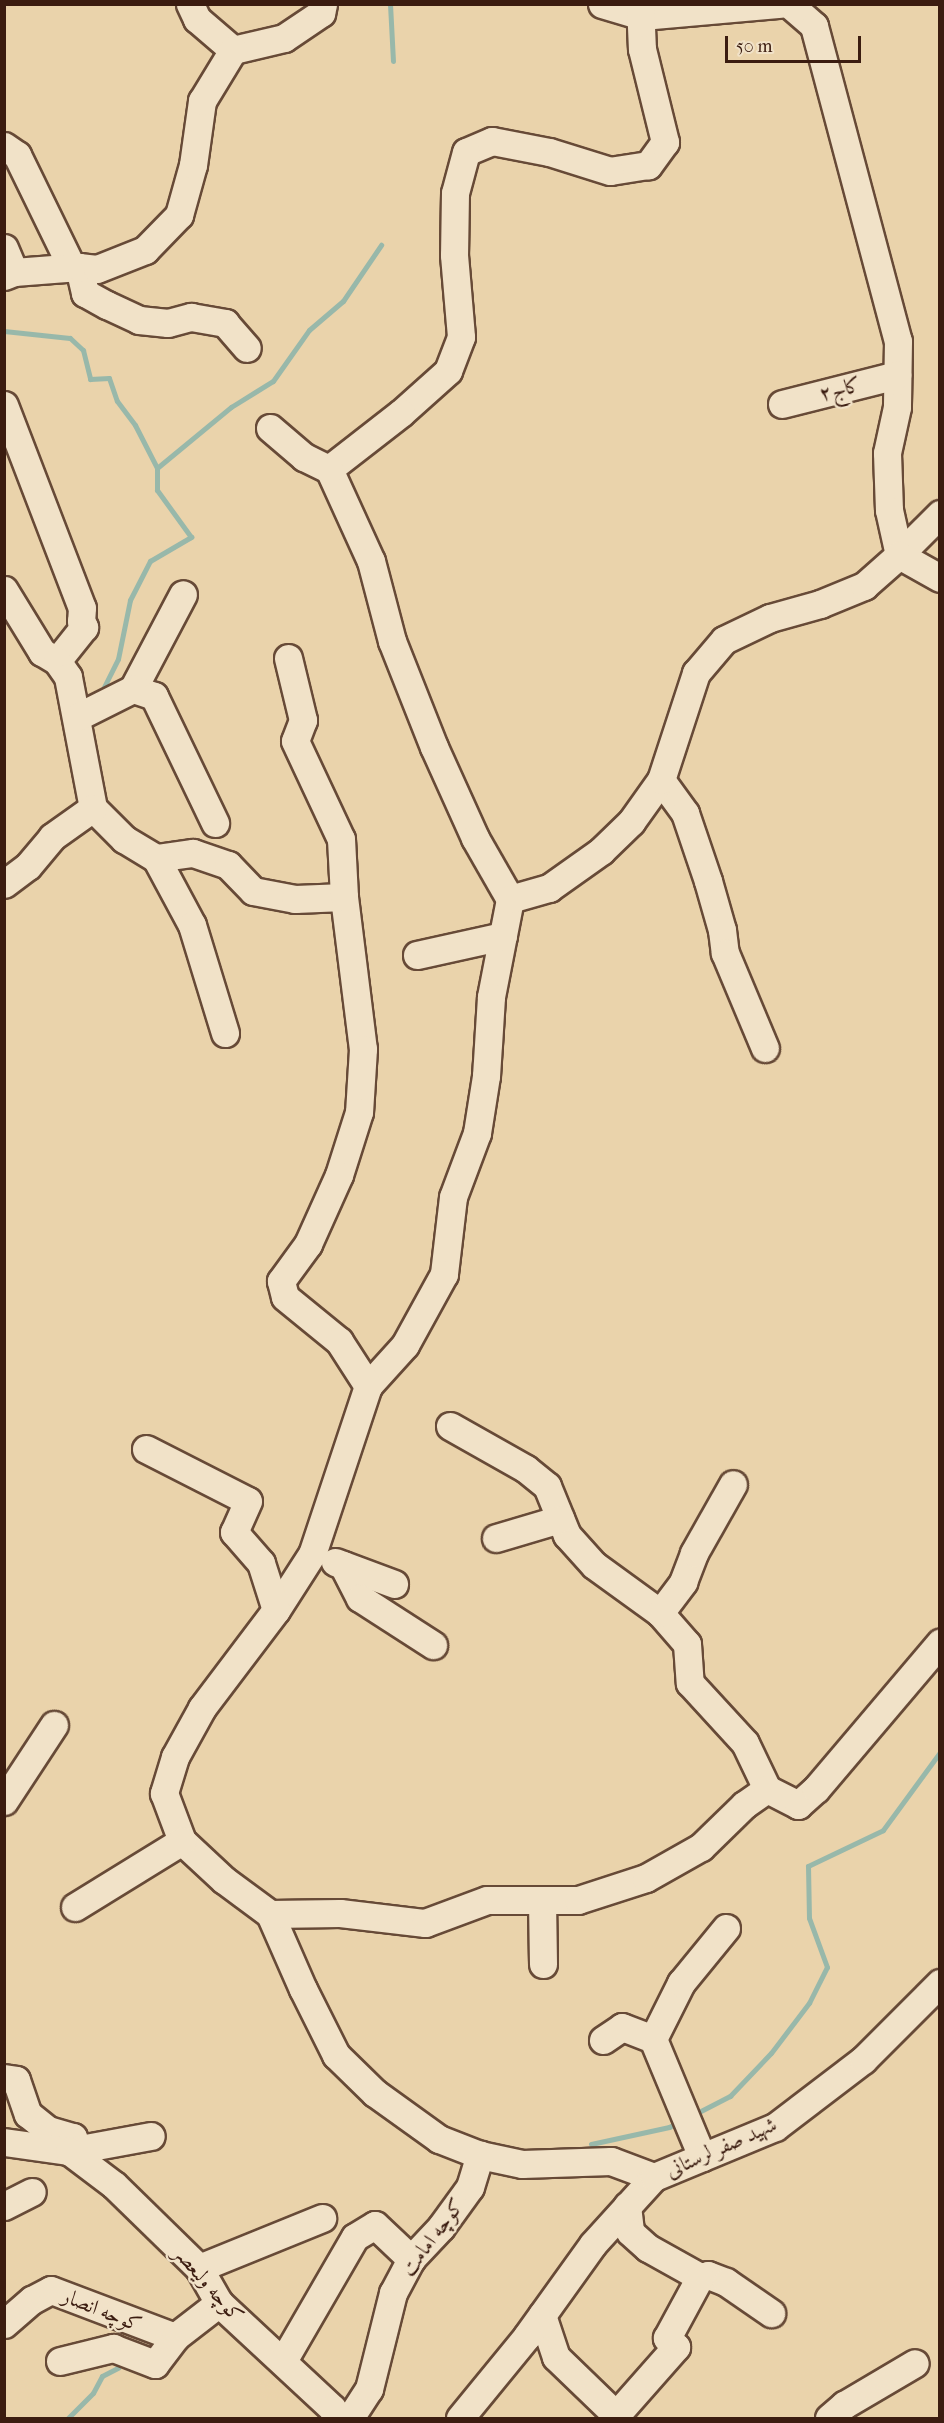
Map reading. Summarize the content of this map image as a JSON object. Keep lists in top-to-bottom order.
{
  "streets": {
    "street": [
      "کاج۲",
      "شهید صفر لرستانی",
      "کوچه امامت",
      "کوچه ولیعصر",
      "کوچه انصار"
    ]
  },
  "crossings": [
    ["کوچه ولیعصر", "کوچه انصار"]
  ],
  "scale_bar": "50 m"
}
